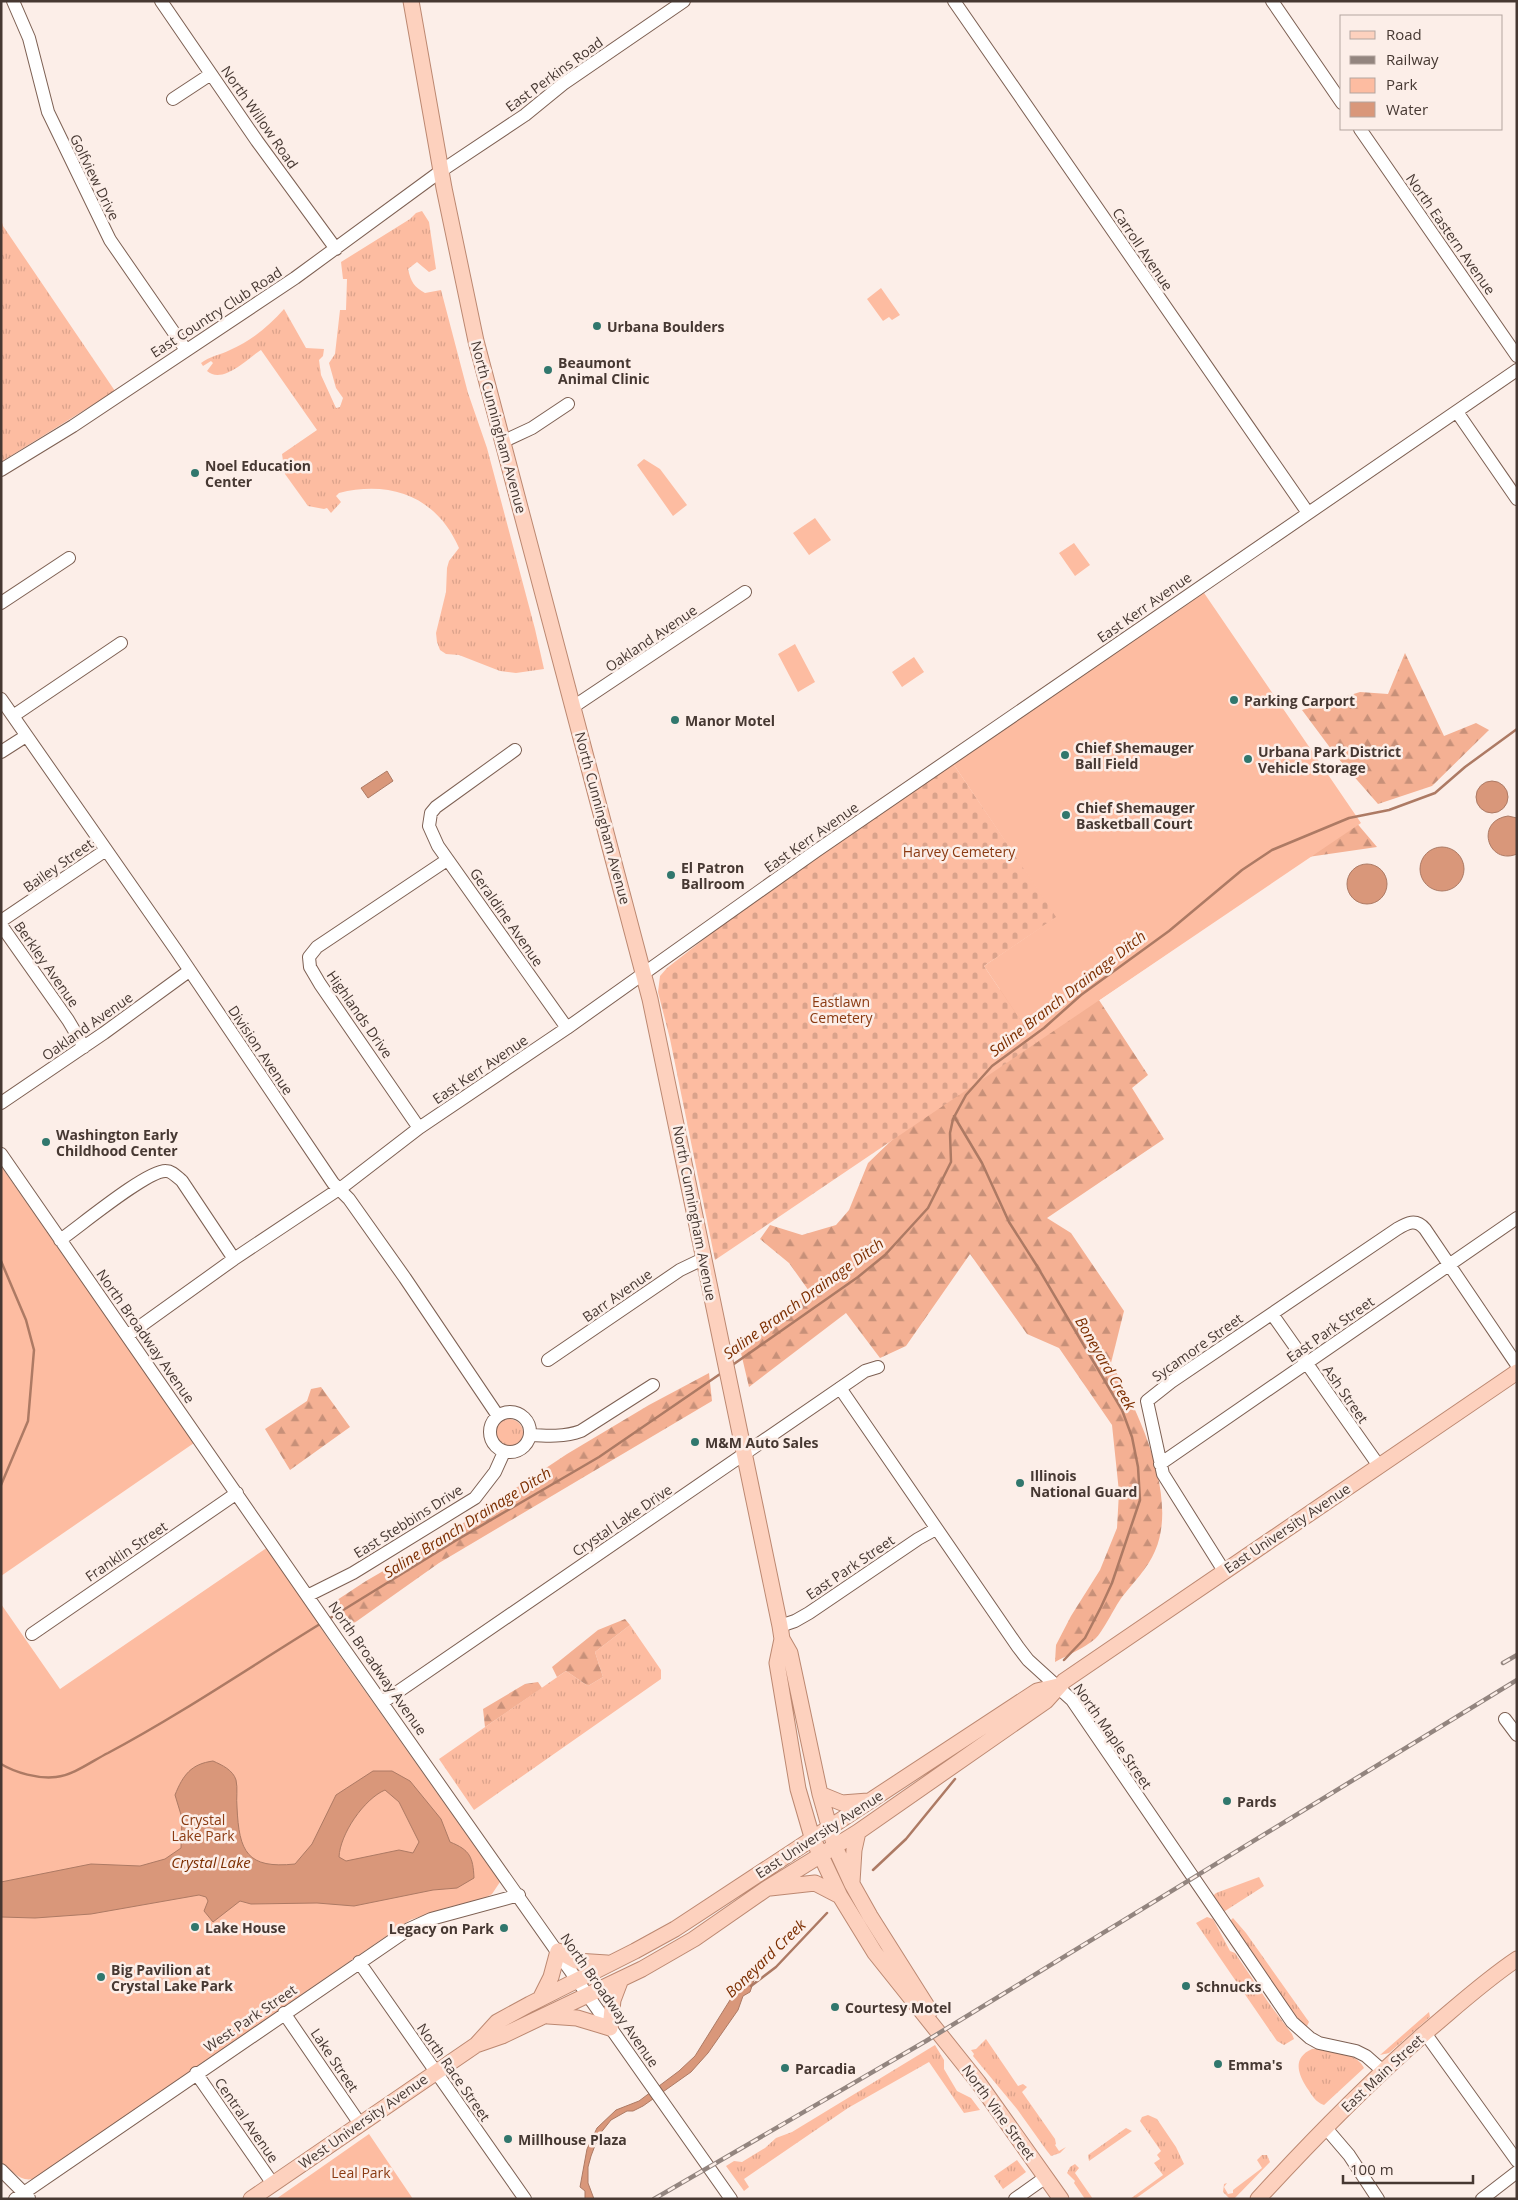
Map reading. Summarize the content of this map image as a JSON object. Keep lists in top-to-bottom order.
{
  "streets": {
    "main road": [
      "North Cunningham Avenue",
      "East University Avenue",
      "East Main Street",
      "North Vine Street",
      "West University Avenue"
    ],
    "street": [
      "East Perkins Road",
      "North Willow Road",
      "Golfview Drive",
      "North Eastern Avenue",
      "Carroll Avenue",
      "East Country Club Road",
      "East Kerr Avenue",
      "Oakland Avenue",
      "Bailey Street",
      "Geraldine Avenue",
      "Berkley Avenue",
      "Highlands Drive",
      "Division Avenue",
      "Barr Avenue",
      "East Park Street",
      "North Broadway Avenue",
      "Sycamore Street",
      "Ash Street",
      "Crystal Lake Drive",
      "East Stebbins Drive",
      "Franklin Street",
      "North Maple Street",
      "West Park Street",
      "Lake Street",
      "North Race Street",
      "Central Avenue"
    ]
  },
  "crossings": [
    ["East Perkins Road", "East Country Club Road"],
    ["East Perkins Road", "North Cunningham Avenue"],
    ["North Willow Road", "East Country Club Road"],
    ["Golfview Drive", "East Country Club Road"],
    ["Carroll Avenue", "East Kerr Avenue"],
    ["East Country Club Road", "North Cunningham Avenue"],
    ["North Cunningham Avenue", "East Kerr Avenue"],
    ["North Cunningham Avenue", "Oakland Avenue"],
    ["North Cunningham Avenue", "Barr Avenue"],
    ["North Cunningham Avenue", "East Park Street"],
    ["North Cunningham Avenue", "Crystal Lake Drive"],
    ["North Cunningham Avenue", "East University Avenue"],
    ["North Cunningham Avenue", "North Vine Street"],
    ["East Kerr Avenue", "Geraldine Avenue"],
    ["East Kerr Avenue", "Highlands Drive"],
    ["East Kerr Avenue", "Division Avenue"],
    ["East Kerr Avenue", "North Broadway Avenue"],
    ["Oakland Avenue", "Berkley Avenue"],
    ["Oakland Avenue", "Division Avenue"],
    ["Bailey Street", "Division Avenue"],
    ["Geraldine Avenue", "Highlands Drive"],
    ["Division Avenue", "East Stebbins Drive"],
    ["East Park Street", "Sycamore Street"],
    ["East Park Street", "Ash Street"],
    ["East Park Street", "North Maple Street"],
    ["North Broadway Avenue", "Crystal Lake Drive"],
    ["North Broadway Avenue", "East Stebbins Drive"],
    ["North Broadway Avenue", "East University Avenue"],
    ["North Broadway Avenue", "Franklin Street"],
    ["North Broadway Avenue", "West Park Street"],
    ["North Broadway Avenue", "West University Avenue"],
    ["Sycamore Street", "Ash Street"],
    ["Sycamore Street", "East University Avenue"],
    ["Ash Street", "East University Avenue"],
    ["Crystal Lake Drive", "North Maple Street"],
    ["East University Avenue", "North Maple Street"],
    ["East University Avenue", "North Vine Street"],
    ["East University Avenue", "West University Avenue"],
    ["North Maple Street", "East Main Street"],
    ["West Park Street", "Lake Street"],
    ["West Park Street", "North Race Street"],
    ["West Park Street", "Central Avenue"],
    ["Lake Street", "West University Avenue"],
    ["North Race Street", "West University Avenue"],
    ["Central Avenue", "West University Avenue"]
  ],
  "water": ["Saline Branch Drainage Ditch", "Boneyard Creek", "Crystal Lake"],
  "parks": [
    "Harvey Cemetery",
    "Eastlawn Cemetery",
    "Crystal Lake Park",
    "Leal Park"
  ],
  "places": [
    "Urbana Boulders",
    "Beaumont Animal Clinic",
    "Noel Education Center",
    "Parking Carport",
    "Manor Motel",
    "Chief Shemauger Ball Field",
    "Urbana Park District Vehicle Storage",
    "Chief Shemauger Basketball Court",
    "El Patron Ballroom",
    "Washington Early Childhood Center",
    "M&M Auto Sales",
    "Illinois National Guard",
    "Pards",
    "Lake House",
    "Legacy on Park",
    "Big Pavilion at Crystal Lake Park",
    "Schnucks",
    "Courtesy Motel",
    "Emma's",
    "Parcadia",
    "Millhouse Plaza"
  ],
  "legend": [
    "Road",
    "Railway",
    "Park",
    "Water"
  ],
  "scale_bar": "100 m"
}
